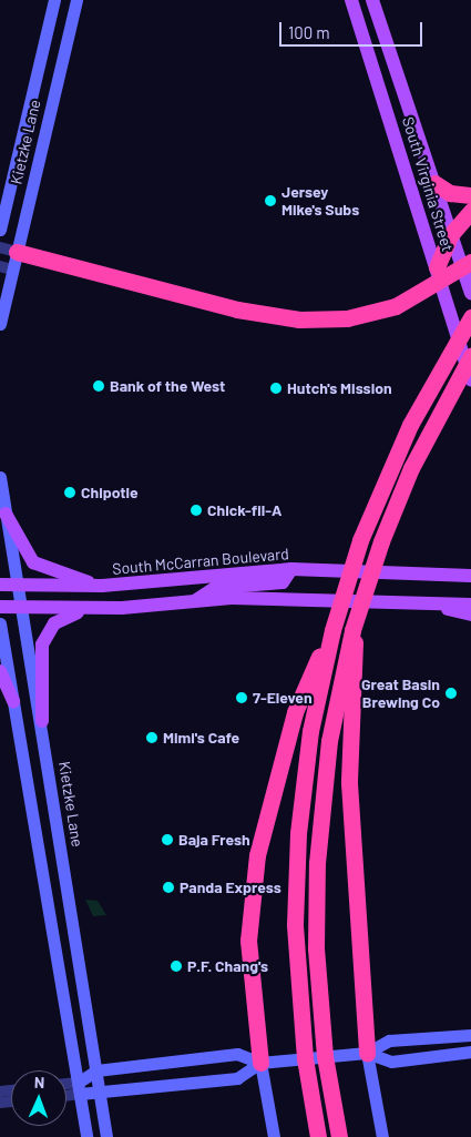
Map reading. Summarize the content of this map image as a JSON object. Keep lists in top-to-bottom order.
{
  "streets": {
    "main road": ["Kietzke Lane", "South Virginia Street", "South McCarran Boulevard"]
  },
  "crossings": [
    ["Kietzke Lane", "South McCarran Boulevard"]
  ],
  "places": [
    "Jersey Mike's Subs",
    "Bank of the West",
    "Hutch's Mission",
    "Chipotle",
    "Chick-fil-A",
    "Great Basin Brewing Co",
    "7-Eleven",
    "Mimi's Cafe",
    "Baja Fresh",
    "Panda Express",
    "P.F. Chang's"
  ],
  "scale_bar": "100 m",
  "north": "top"
}
